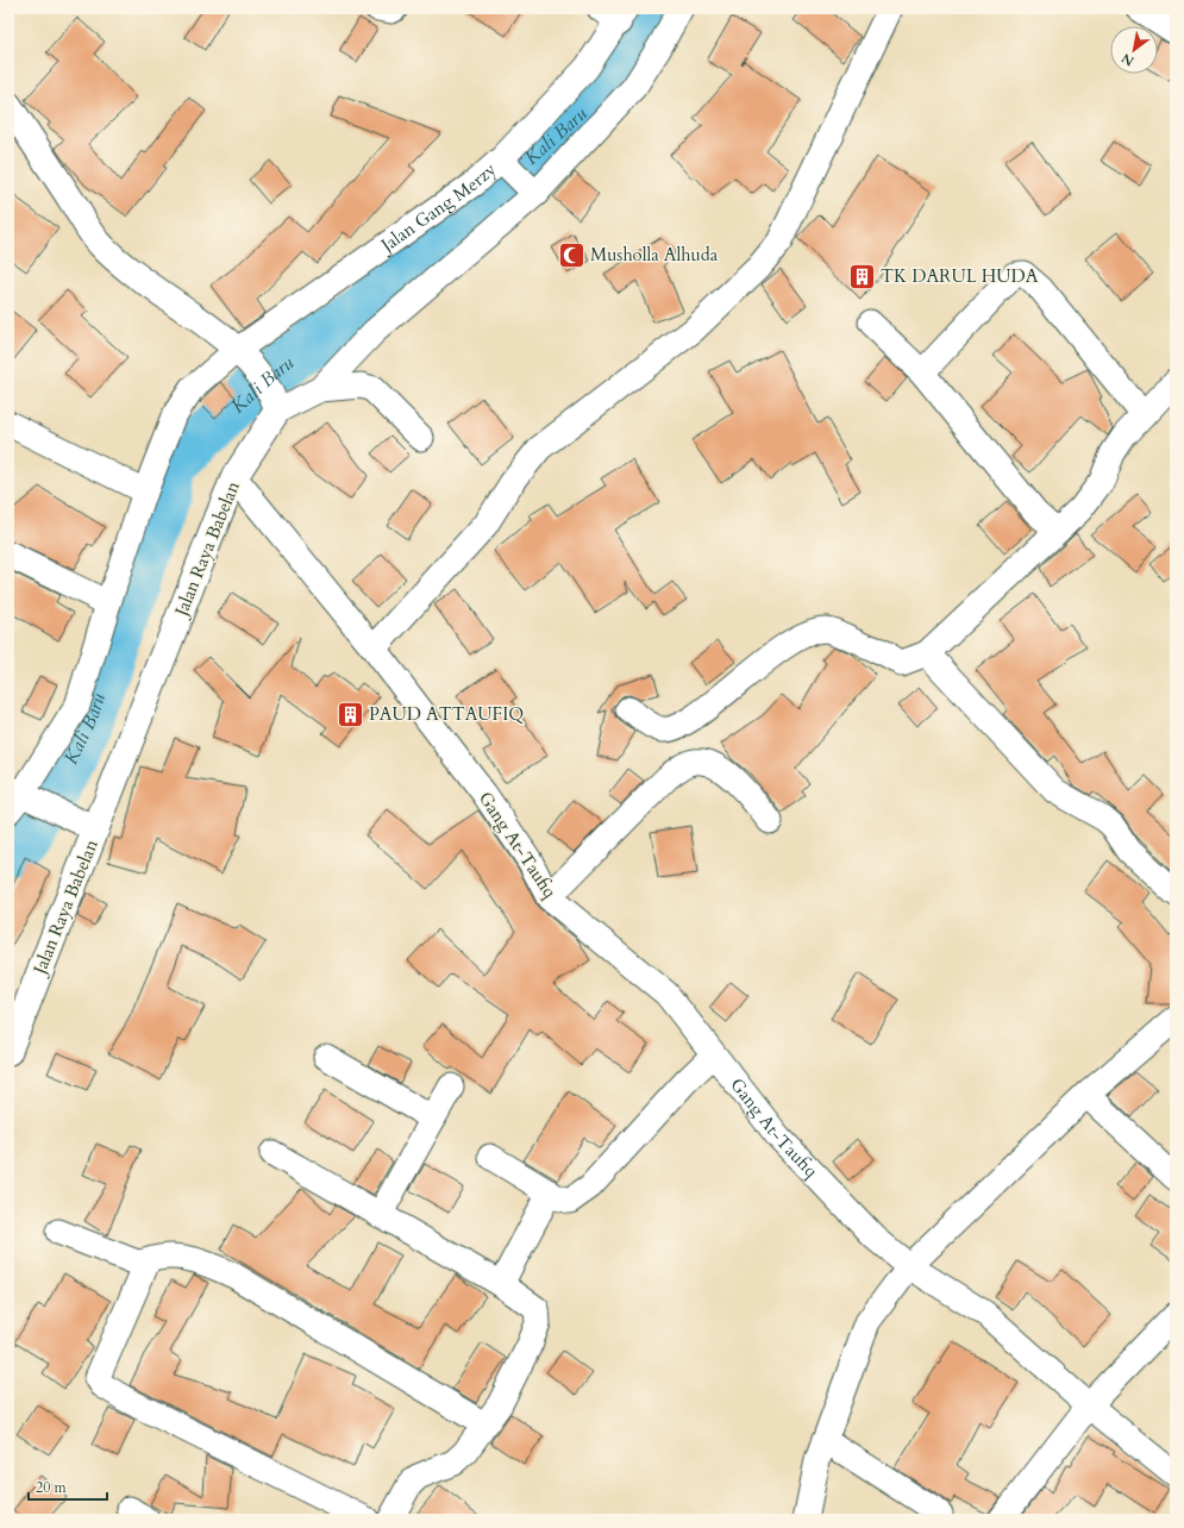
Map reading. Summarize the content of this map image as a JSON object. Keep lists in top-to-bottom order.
{
  "streets": {
    "main road": ["Jalan Raya Babelan"],
    "street": ["Jalan Gang Merzy", "Gang At-Taufiq"]
  },
  "crossings": [
    ["Jalan Raya Babelan", "Gang At-Taufiq"]
  ],
  "water": ["Kali Baru"],
  "places": {
    "mosque": ["Musholla Alhuda"],
    "building": ["TK DARUL HUDA", "PAUD ATTAUFIQ"]
  },
  "scale_bar": "20 m",
  "north": "bottom left"
}
